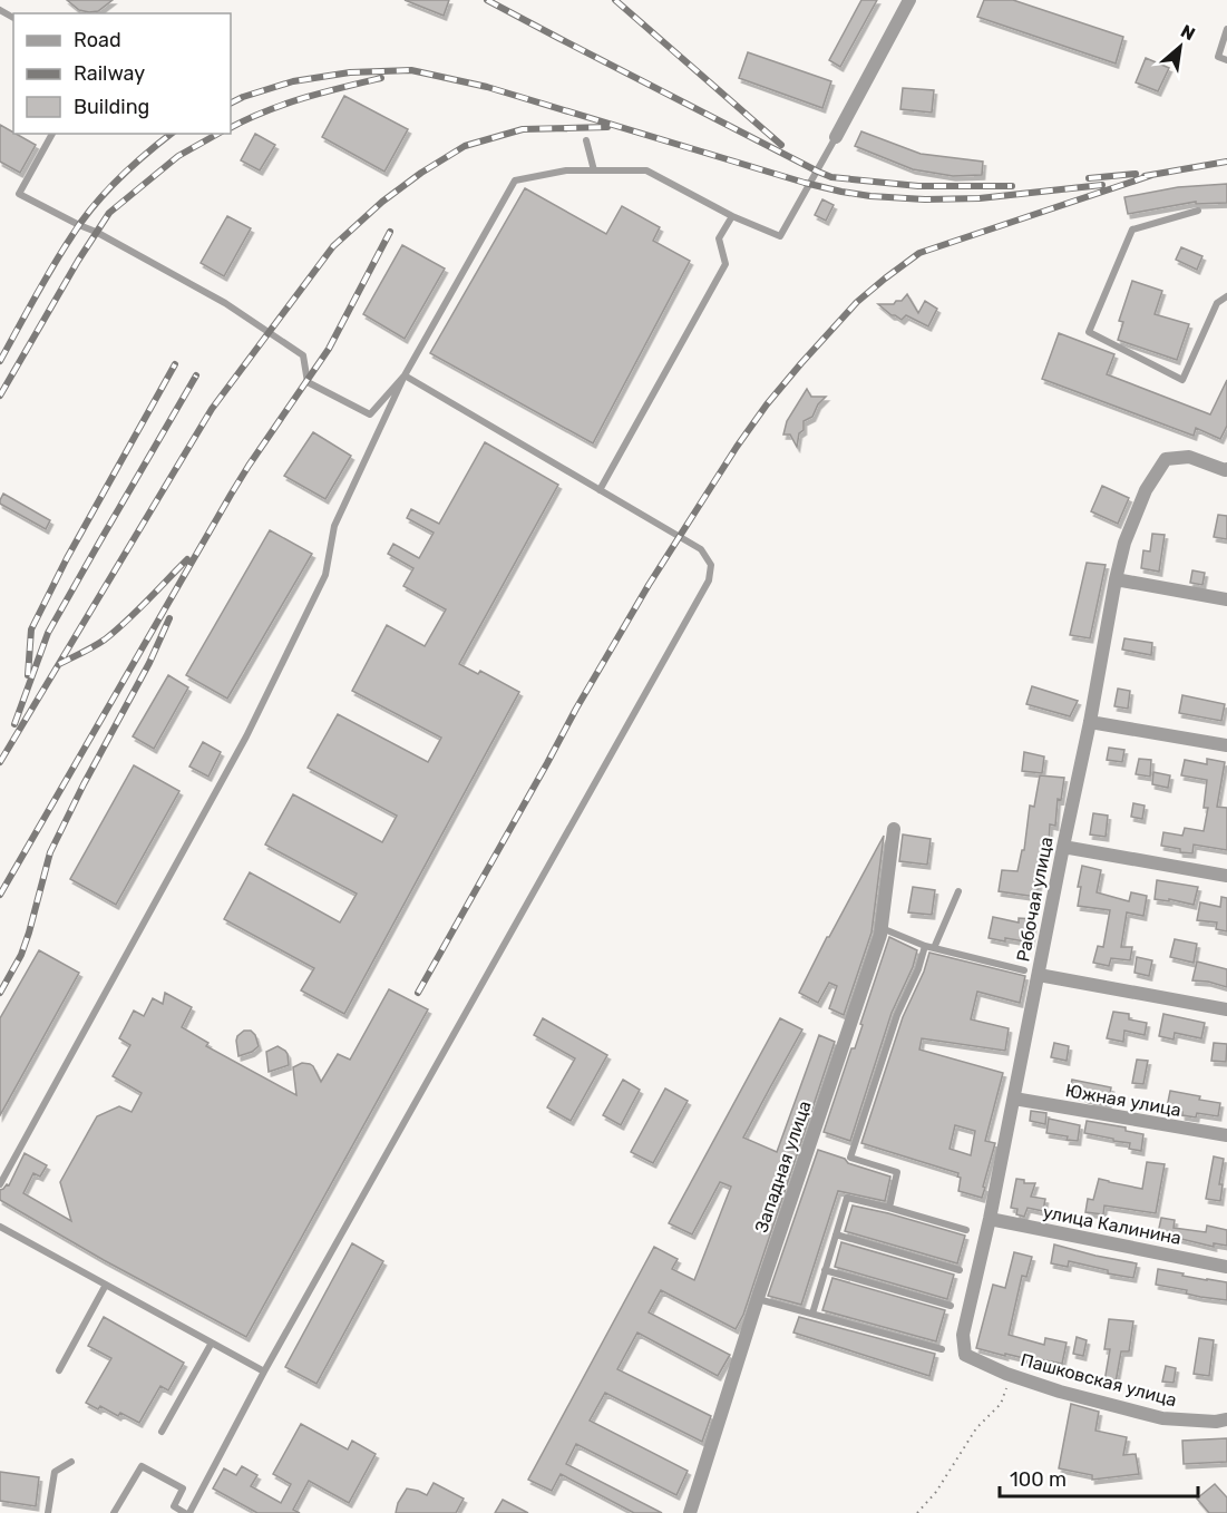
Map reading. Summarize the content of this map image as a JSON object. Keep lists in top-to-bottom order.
{
  "streets": {
    "street": [
      "Рабочая улица",
      "Южная улица",
      "Западная улица",
      "улица Калинина",
      "Пашковская улица"
    ]
  },
  "crossings": [
    ["Рабочая улица", "Южная улица"],
    ["Рабочая улица", "улица Калинина"],
    ["Рабочая улица", "Пашковская улица"]
  ],
  "legend": ["Road", "Railway", "Building"],
  "scale_bar": "100 m",
  "north": "top right"
}
